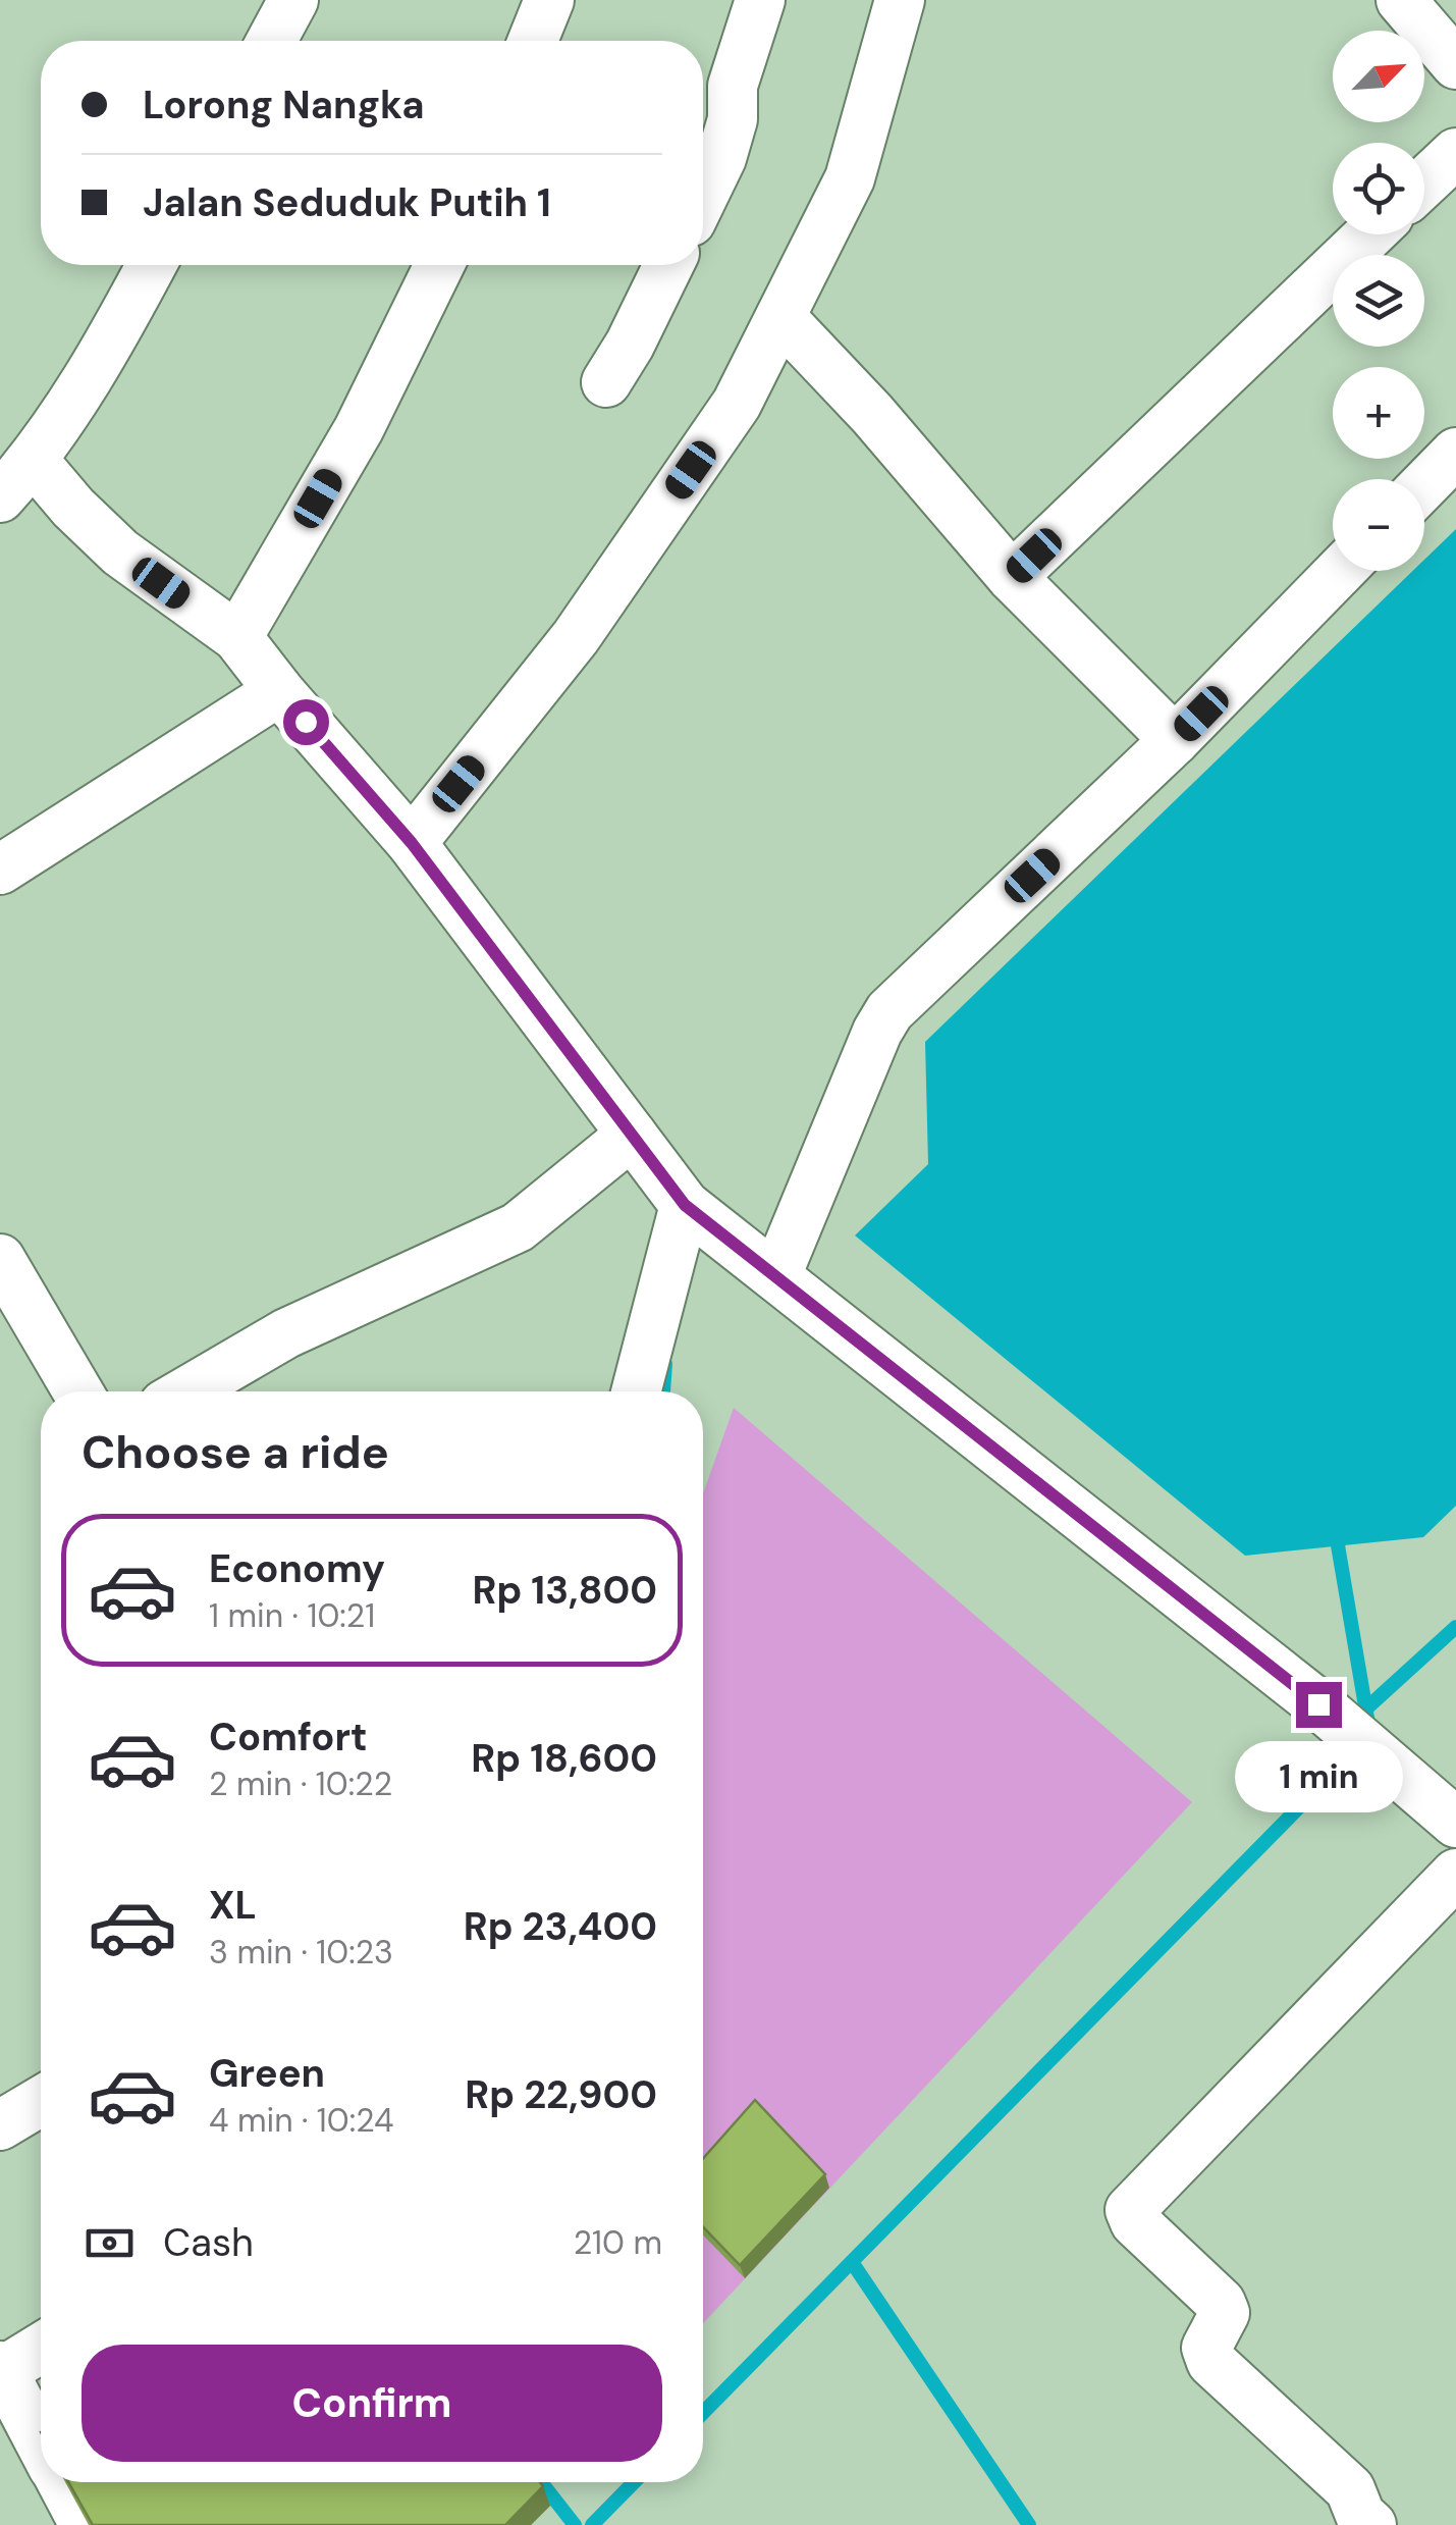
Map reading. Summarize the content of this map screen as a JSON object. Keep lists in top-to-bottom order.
{
  "north": "top right",
  "page": {
    "map_buttons": ["+", "−"],
    "banner": ["Lorong Nangka", "Jalan Seduduk Putih 1"],
    "heading": "Choose a ride",
    "list": [
      {
        "name": "Economy",
        "note": "1 min · 10:21",
        "value": "Rp 13,800"
      },
      {
        "name": "Comfort",
        "note": "2 min · 10:22",
        "value": "Rp 18,600"
      },
      {
        "name": "XL",
        "note": "3 min · 10:23",
        "value": "Rp 23,400"
      },
      {
        "name": "Green",
        "note": "4 min · 10:24",
        "value": "Rp 22,900"
      }
    ],
    "bubble": "1 min",
    "pay": ["Cash", "210 m"],
    "buttons": "Confirm"
  }
}
